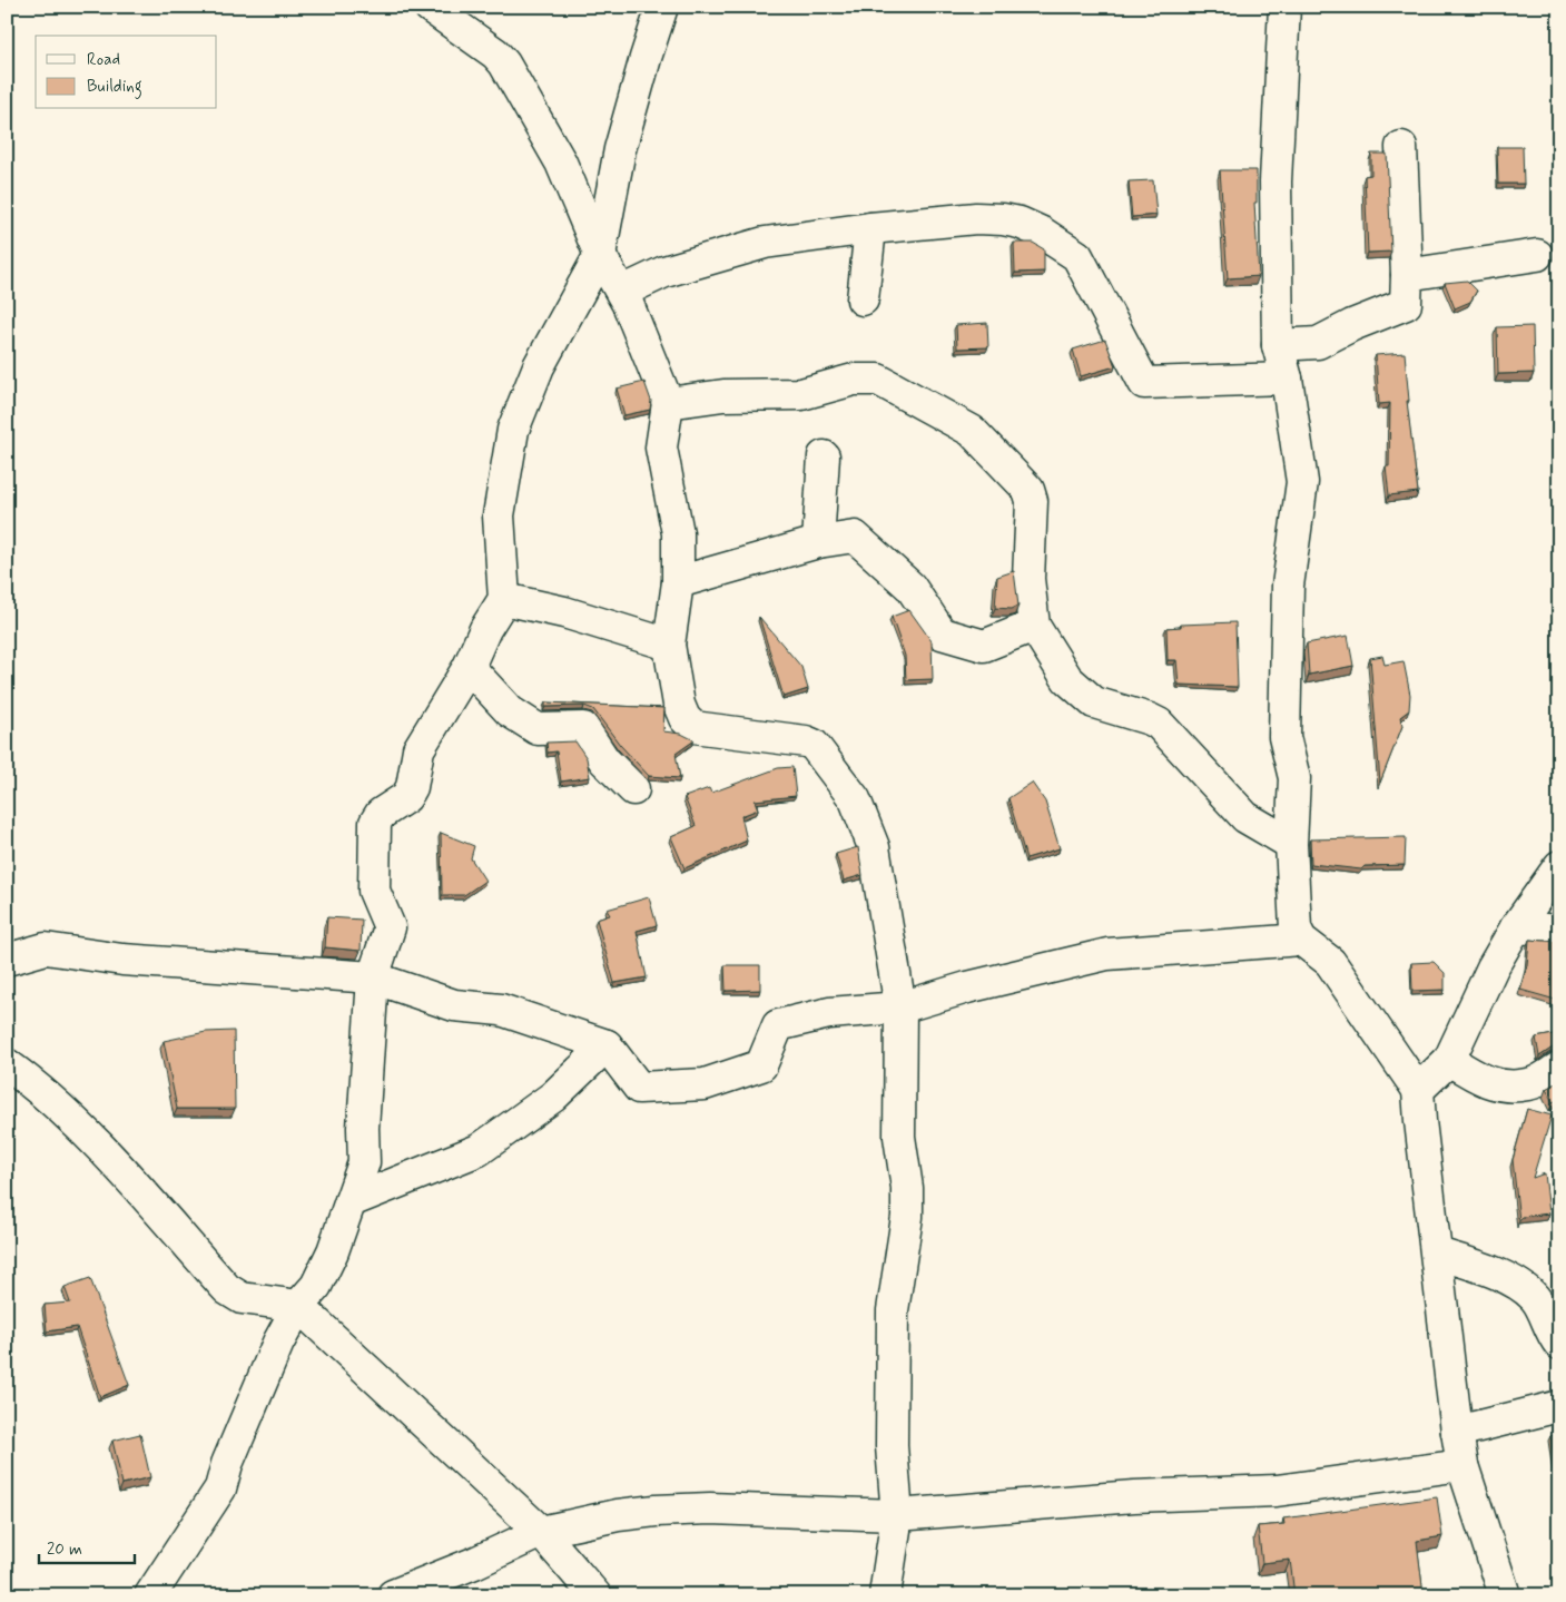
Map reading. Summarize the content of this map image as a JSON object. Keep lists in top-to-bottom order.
{
  "legend": ["Road", "Building"],
  "scale_bar": "20 m"
}
